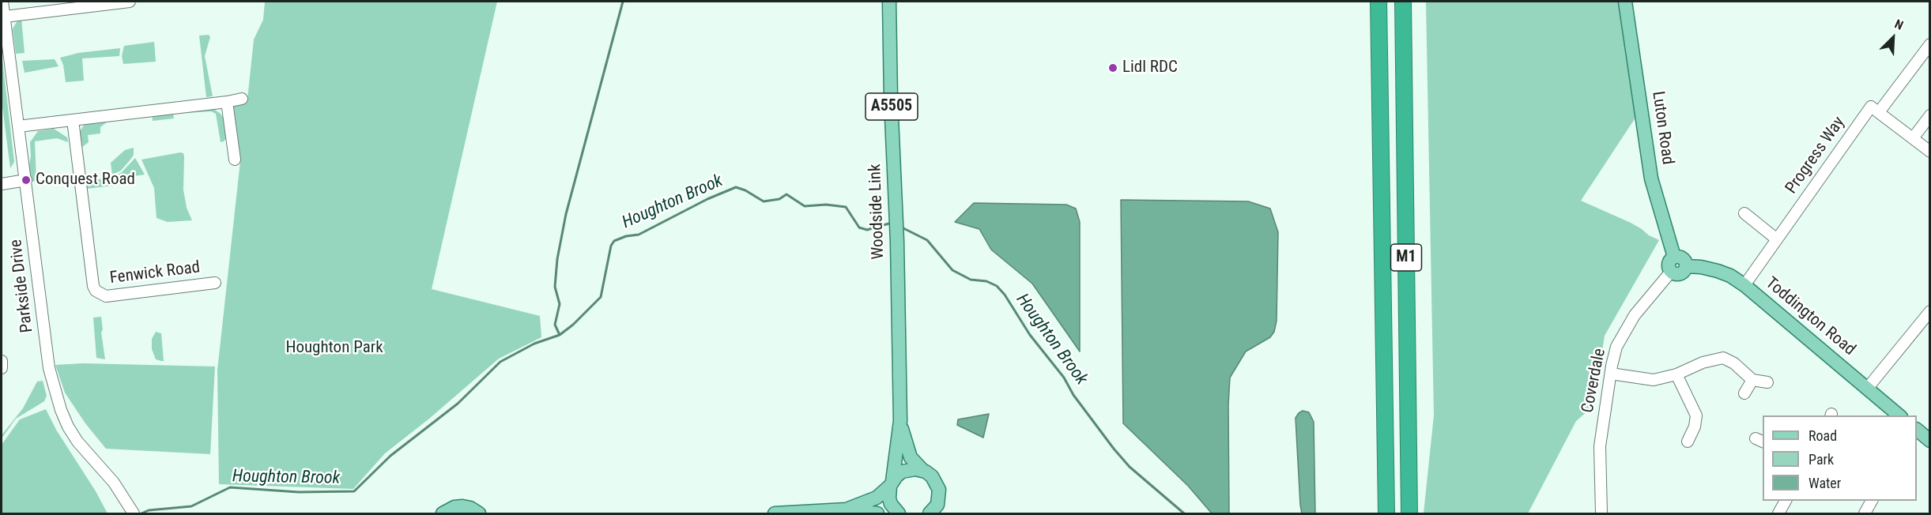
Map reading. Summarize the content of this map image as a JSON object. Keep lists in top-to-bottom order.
{
  "streets": {
    "highway": ["M1"],
    "main road": [
      "A5505",
      "Luton Road",
      "Woodside Link",
      "Toddington Road"
    ],
    "street": [
      "Progress Way",
      "Fenwick Road",
      "Parkside Drive",
      "Coverdale"
    ]
  },
  "crossings": [
    ["A5505", "Woodside Link"],
    ["Luton Road", "Toddington Road"],
    ["Luton Road", "Coverdale"],
    ["Progress Way", "Toddington Road"],
    ["Toddington Road", "Coverdale"]
  ],
  "water": ["Houghton Brook"],
  "parks": ["Houghton Park"],
  "places": ["Lidl RDC", "Conquest Road"],
  "legend": ["Road", "Park", "Water"],
  "north": "top right"
}
